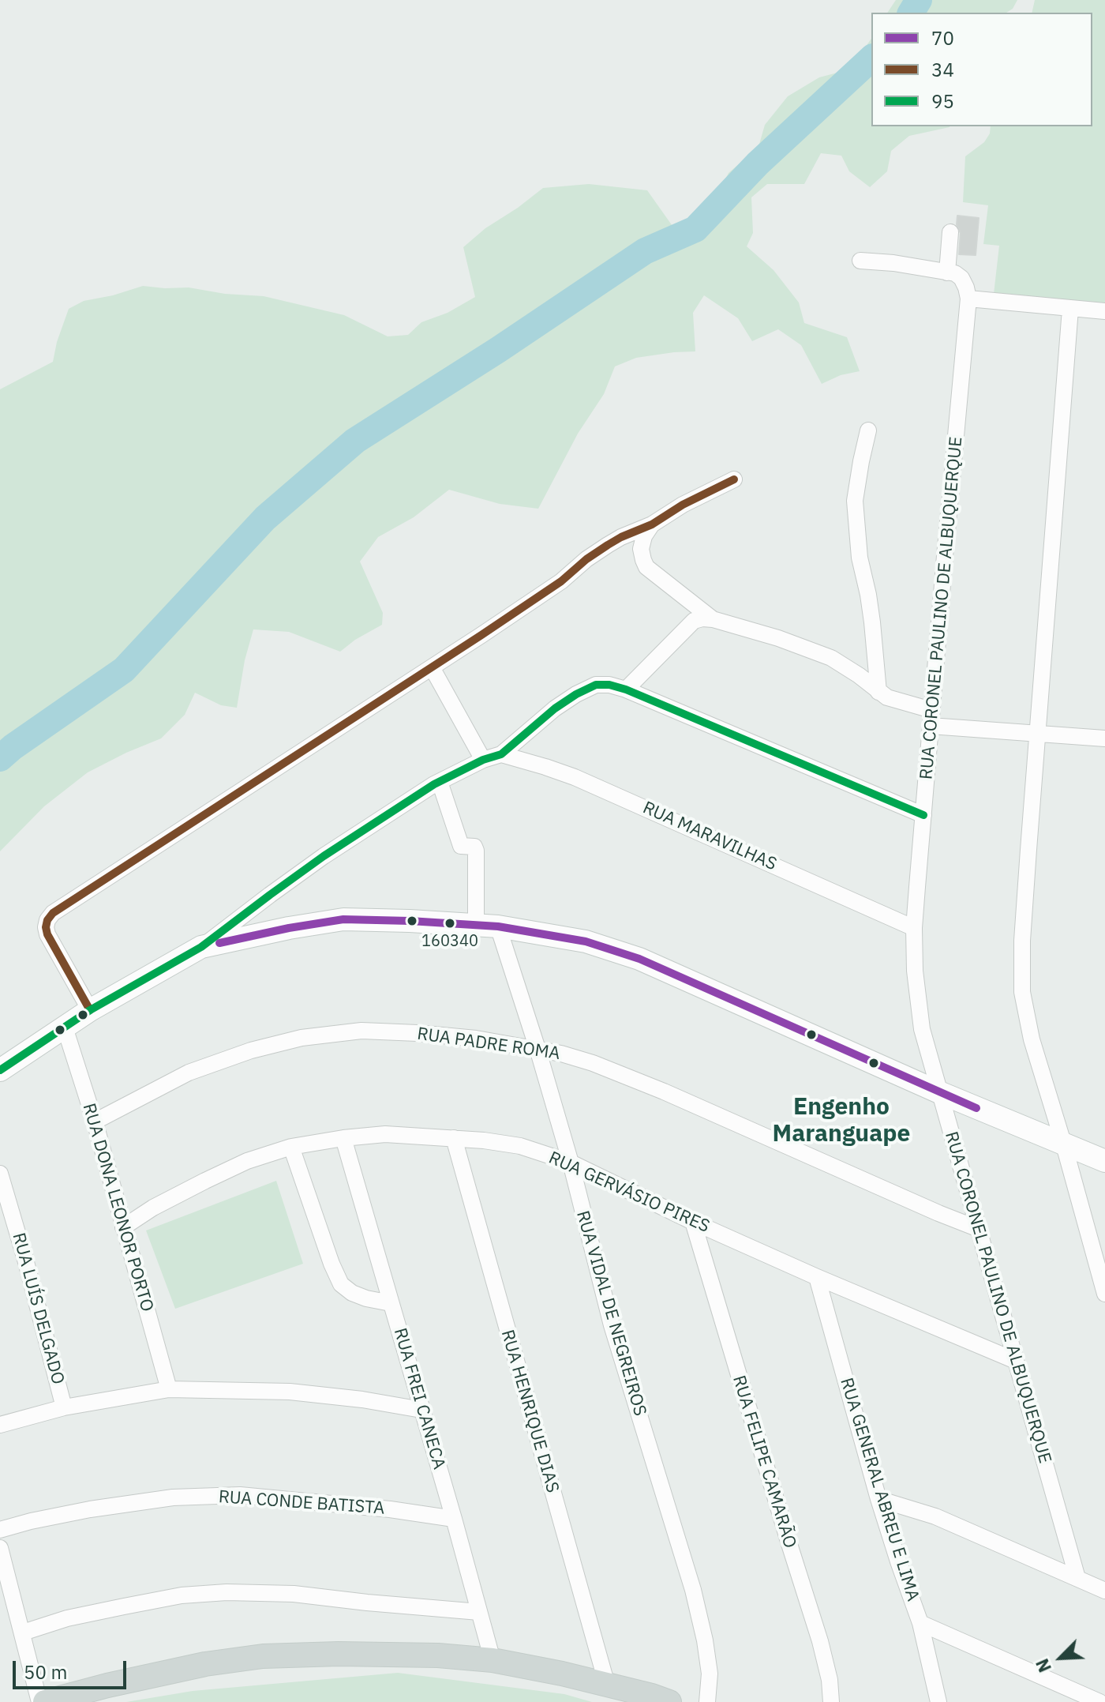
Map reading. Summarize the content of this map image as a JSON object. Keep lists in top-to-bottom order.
{
  "streets": {
    "street": [
      "RUA CORONEL PAULINO DE ALBUQUERQUE",
      "RUA MARAVILHAS",
      "RUA PADRE ROMA",
      "RUA GERVÁSIO PIRES",
      "RUA DONA LEONOR PORTO",
      "RUA LUÍS DELGADO",
      "RUA VIDAL DE NEGREIROS",
      "RUA FREI CANECA",
      "RUA HENRIQUE DIAS",
      "RUA FELIPE CAMARÃO",
      "RUA GENERAL ABREU E LIMA",
      "RUA CONDE BATISTA"
    ]
  },
  "crossings": [
    ["RUA CORONEL PAULINO DE ALBUQUERQUE", "RUA MARAVILHAS"],
    ["RUA CORONEL PAULINO DE ALBUQUERQUE", "RUA PADRE ROMA"],
    ["RUA CORONEL PAULINO DE ALBUQUERQUE", "RUA GERVÁSIO PIRES"],
    ["RUA PADRE ROMA", "RUA DONA LEONOR PORTO"],
    ["RUA PADRE ROMA", "RUA VIDAL DE NEGREIROS"],
    ["RUA GERVÁSIO PIRES", "RUA DONA LEONOR PORTO"],
    ["RUA GERVÁSIO PIRES", "RUA VIDAL DE NEGREIROS"],
    ["RUA GERVÁSIO PIRES", "RUA FREI CANECA"],
    ["RUA GERVÁSIO PIRES", "RUA HENRIQUE DIAS"],
    ["RUA GERVÁSIO PIRES", "RUA FELIPE CAMARÃO"],
    ["RUA GERVÁSIO PIRES", "RUA GENERAL ABREU E LIMA"],
    ["RUA FREI CANECA", "RUA CONDE BATISTA"]
  ],
  "districts": ["Engenho Maranguape"],
  "places": ["160340"],
  "lines": ["transit line 34", "transit line 95", "transit line 70"],
  "legend": ["70", "34", "95"],
  "scale_bar": "50 m",
  "north": "bottom left"
}
